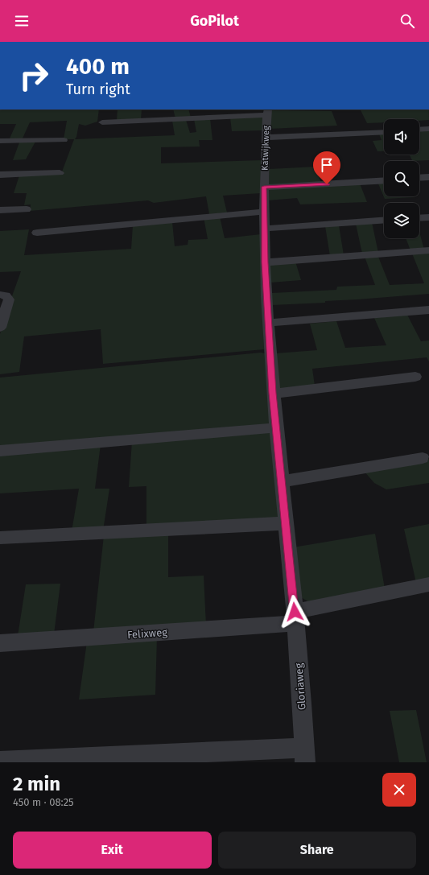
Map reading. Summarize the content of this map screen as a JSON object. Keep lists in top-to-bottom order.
{
  "streets": {
    "street": ["Katwijkweg", "Felixweg", "Gloriaweg"]
  },
  "crossings": [
    ["Katwijkweg", "Felixweg"],
    ["Katwijkweg", "Gloriaweg"],
    ["Felixweg", "Gloriaweg"]
  ],
  "page": {
    "header": "GoPilot",
    "turn": ["400 m", "Turn right"],
    "heading": ["2 min", "450 m · 08:25"],
    "buttons": ["Exit", "Share"]
  }
}
